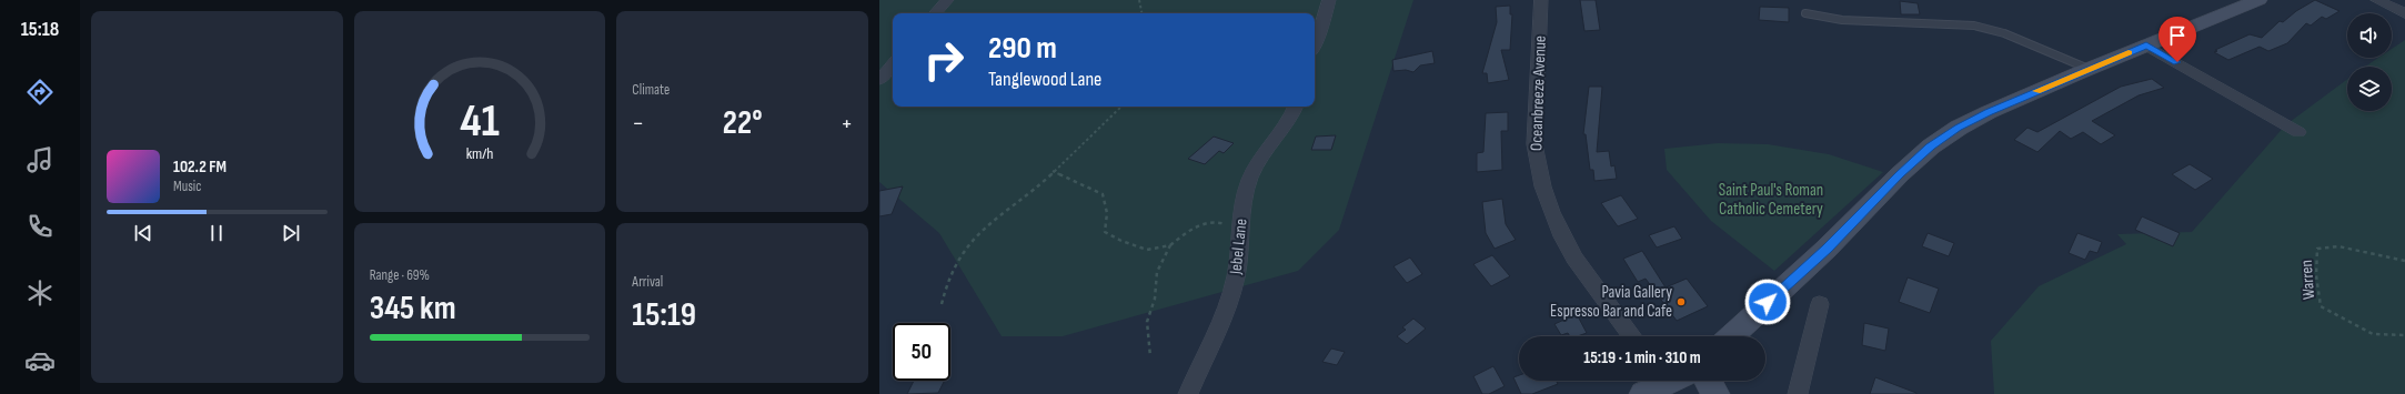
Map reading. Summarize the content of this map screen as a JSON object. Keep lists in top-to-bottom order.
{
  "streets": {
    "street": ["Oceanbreeze Avenue", "Jebel Lane"],
    "path": ["Warren"]
  },
  "parks": ["Saint Paul's Roman Catholic Cemetery"],
  "places": ["Pavia Gallery Espresso Bar and Cafe"],
  "page": {
    "tabs": "15:18",
    "tile": [
      "Climate",
      ["Range · 69%", "345 km"],
      ["Arrival", "15:19"]
    ],
    "turn": ["290 m", "Tanglewood Lane"],
    "heat": ["−", "22°", "+"],
    "song": ["102.2 FM", "Music"],
    "limit": "50",
    "trip": "15:19 · 1 min · 310 m",
    "gauge": ["41", "km/h"]
  }
}
